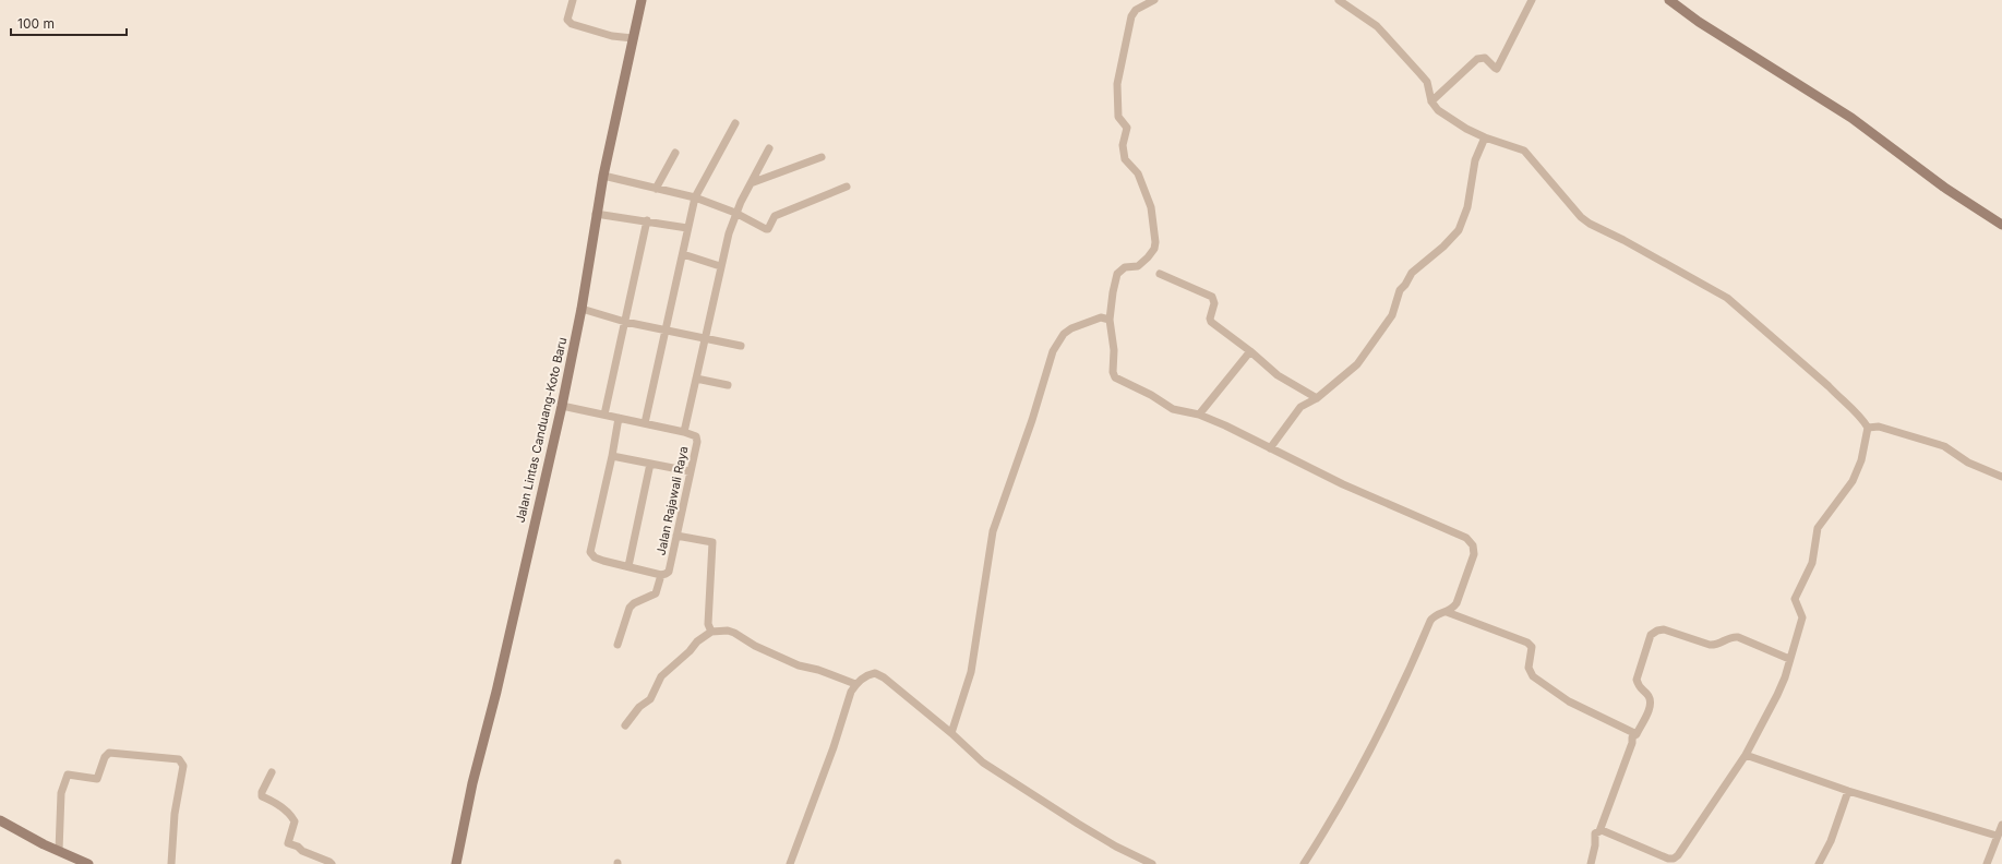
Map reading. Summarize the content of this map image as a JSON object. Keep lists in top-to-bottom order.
{
  "streets": {
    "main road": ["Jalan Lintas Canduang-Koto Baru"],
    "street": ["Jalan Rajawali Raya"]
  },
  "scale_bar": "100 m"
}
